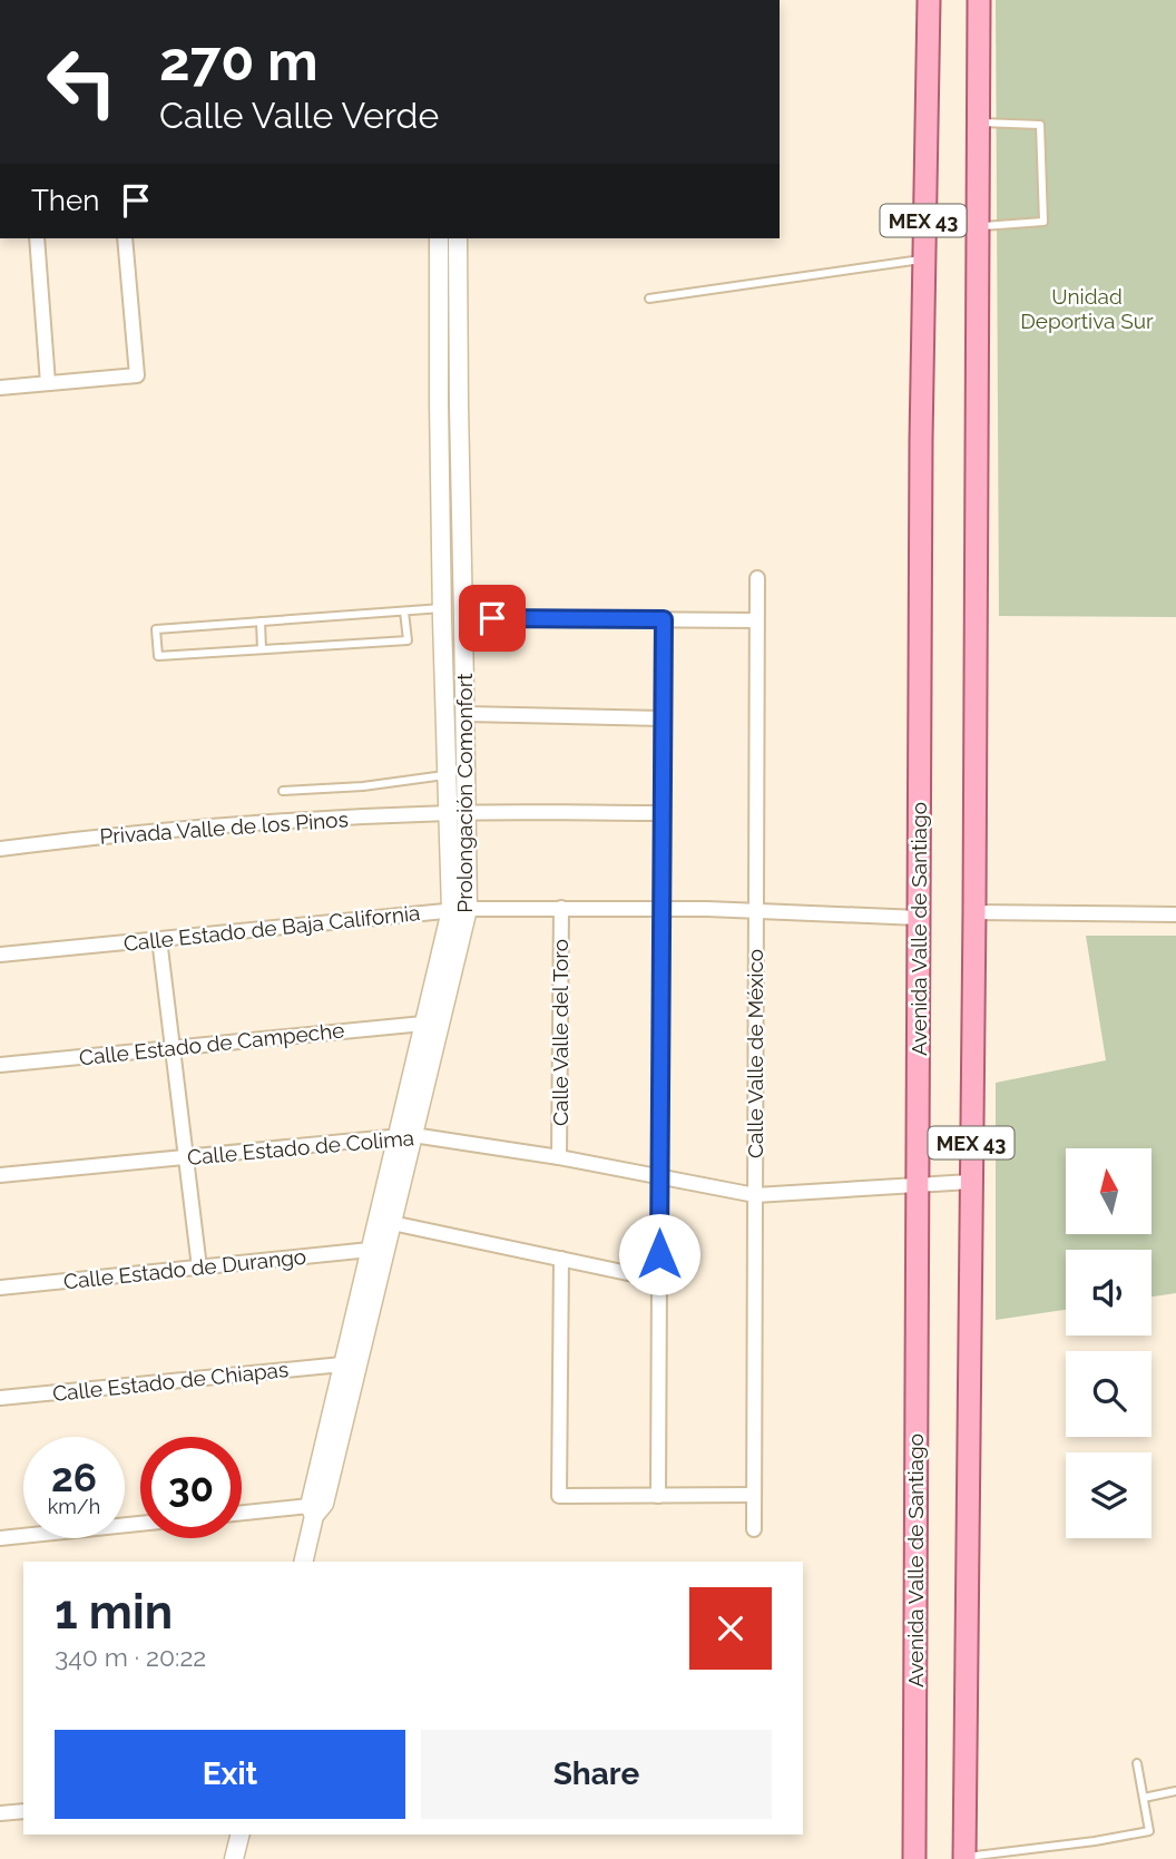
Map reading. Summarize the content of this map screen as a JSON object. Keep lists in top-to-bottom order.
{
  "streets": {
    "main road": ["MEX 43", "Avenida Valle de Santiago"],
    "street": [
      "Prolongación Comonfort",
      "Privada Valle de los Pinos",
      "Calle Estado de Baja California",
      "Calle Valle del Toro",
      "Calle Estado de Campeche",
      "Calle Valle de México",
      "Calle Estado de Colima",
      "Calle Estado de Durango",
      "Calle Estado de Chiapas"
    ]
  },
  "crossings": [
    ["MEX 43", "Calle Estado de Colima"],
    ["Prolongación Comonfort", "Privada Valle de los Pinos"],
    ["Prolongación Comonfort", "Calle Estado de Baja California"],
    ["Prolongación Comonfort", "Calle Estado de Campeche"],
    ["Prolongación Comonfort", "Calle Estado de Colima"],
    ["Prolongación Comonfort", "Calle Estado de Durango"],
    ["Prolongación Comonfort", "Calle Estado de Chiapas"],
    ["Calle Estado de Baja California", "Avenida Valle de Santiago"],
    ["Calle Estado de Baja California", "Calle Valle del Toro"],
    ["Calle Estado de Baja California", "Calle Valle de México"],
    ["Avenida Valle de Santiago", "Calle Estado de Colima"],
    ["Calle Valle del Toro", "Calle Estado de Colima"],
    ["Calle Valle de México", "Calle Estado de Colima"]
  ],
  "parks": ["Unidad Deportiva Sur"],
  "north": "top",
  "page": {
    "turn": ["270 m", "Calle Valle Verde"],
    "then": "Then",
    "speed": "26 km/h",
    "limit": "30",
    "heading": ["1 min", "340 m · 20:22"],
    "buttons": ["Exit", "Share"]
  }
}
